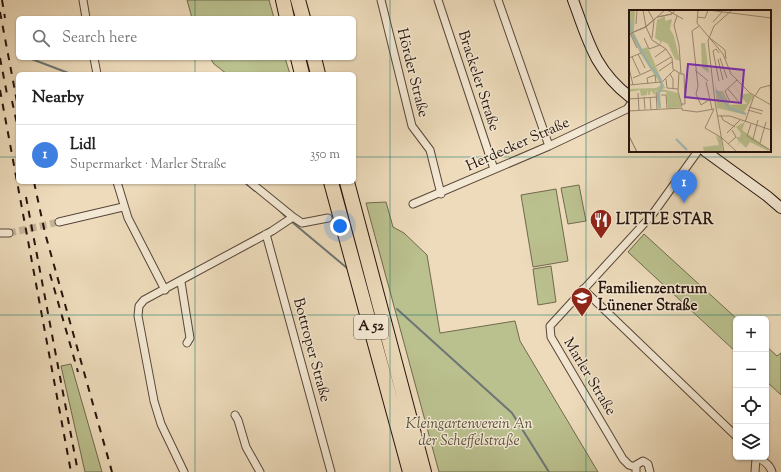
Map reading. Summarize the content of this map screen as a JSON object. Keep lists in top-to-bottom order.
{
  "streets": {
    "highway": ["A 52"],
    "street": [
      "Hörder Straße",
      "Brackeler Straße",
      "Herdecker Straße",
      "Bottroper Straße",
      "Marler Straße"
    ]
  },
  "crossings": [
    ["Hörder Straße", "Herdecker Straße"],
    ["Brackeler Straße", "Herdecker Straße"]
  ],
  "parks": ["Kleingartenverein An der Scheffelstraße"],
  "places": {
    "restaurant": ["LITTLE STAR"],
    "school or university": ["Familienzentrum Lünener Straße"]
  },
  "page": {
    "search": "Search here",
    "heading": "Nearby",
    "list": [
      {
        "mark": "1",
        "name": "Lidl",
        "note": "Supermarket · Marler Straße",
        "value": "350 m"
      }
    ],
    "pins": "1",
    "map_buttons": ["+", "−"]
  }
}
